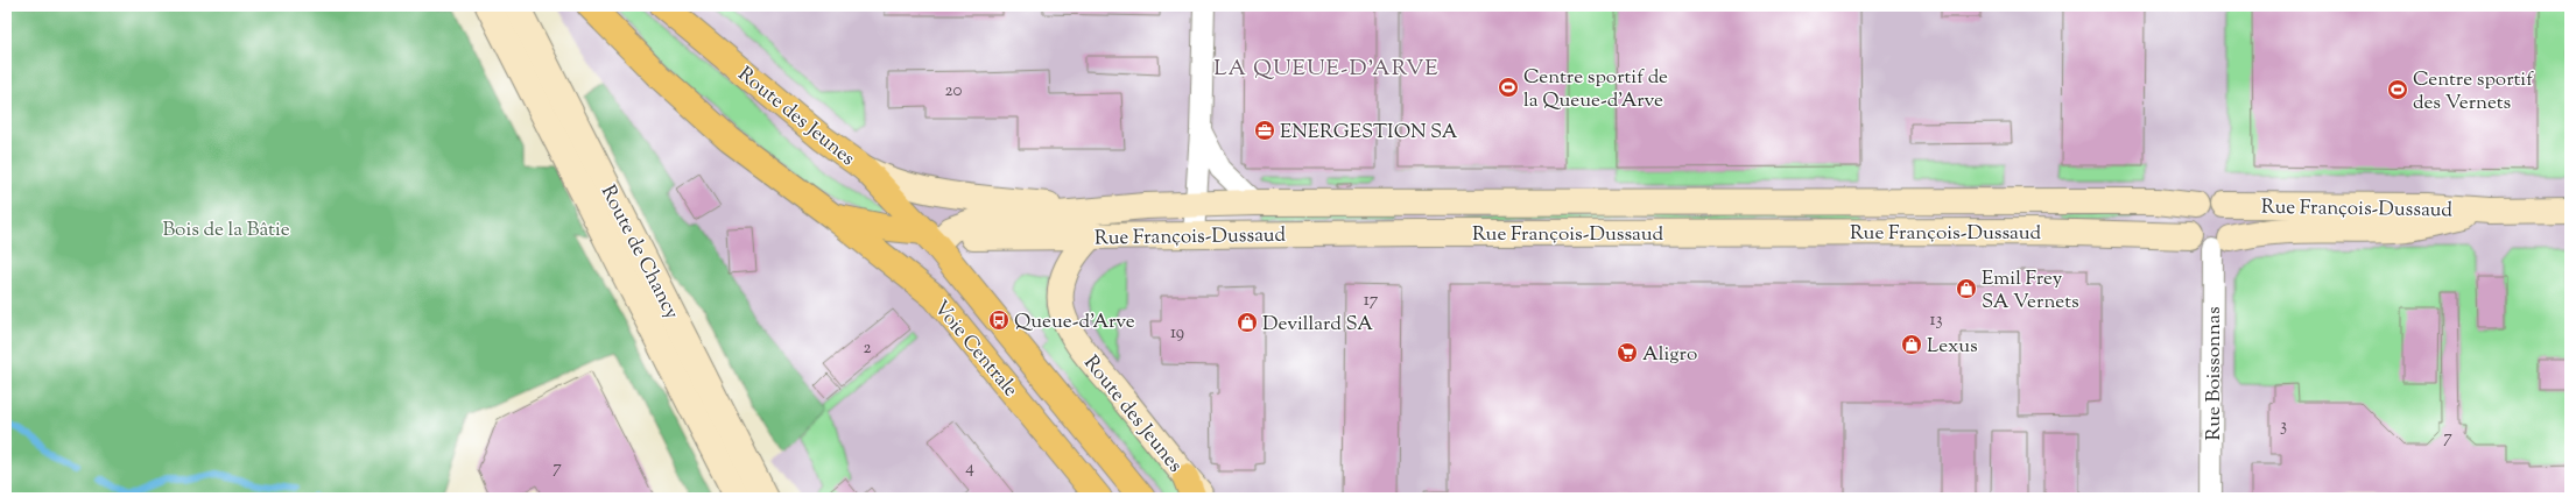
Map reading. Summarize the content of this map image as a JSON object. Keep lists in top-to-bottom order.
{
  "streets": {
    "main road": [
      "Route des Jeunes",
      "Rue François-Dussaud",
      "Route de Chancy",
      "Voie Centrale"
    ],
    "street": ["Rue Boissonnas"]
  },
  "crossings": [
    ["Route des Jeunes", "Rue François-Dussaud"],
    ["Route des Jeunes", "Voie Centrale"],
    ["Rue François-Dussaud", "Voie Centrale"],
    ["Rue François-Dussaud", "Rue Boissonnas"]
  ],
  "districts": ["LA QUEUE-D'ARVE"],
  "parks": ["Bois de la Bâtie"],
  "places": {
    "sports": ["Centre sportif de la Queue-d'Arve", "Centre sportif des Vernets"],
    "office": ["ENERGESTION SA"],
    "shop": ["Emil Frey SA Vernets", "Devillard SA", "Lexus"],
    "bus stop": ["Queue-d'Arve"],
    "supermarket": ["Aligro"]
  },
  "house_numbers": [
    "20",
    "17",
    "13",
    "19",
    "2",
    "3",
    "7",
    "7",
    "4"
  ]
}
